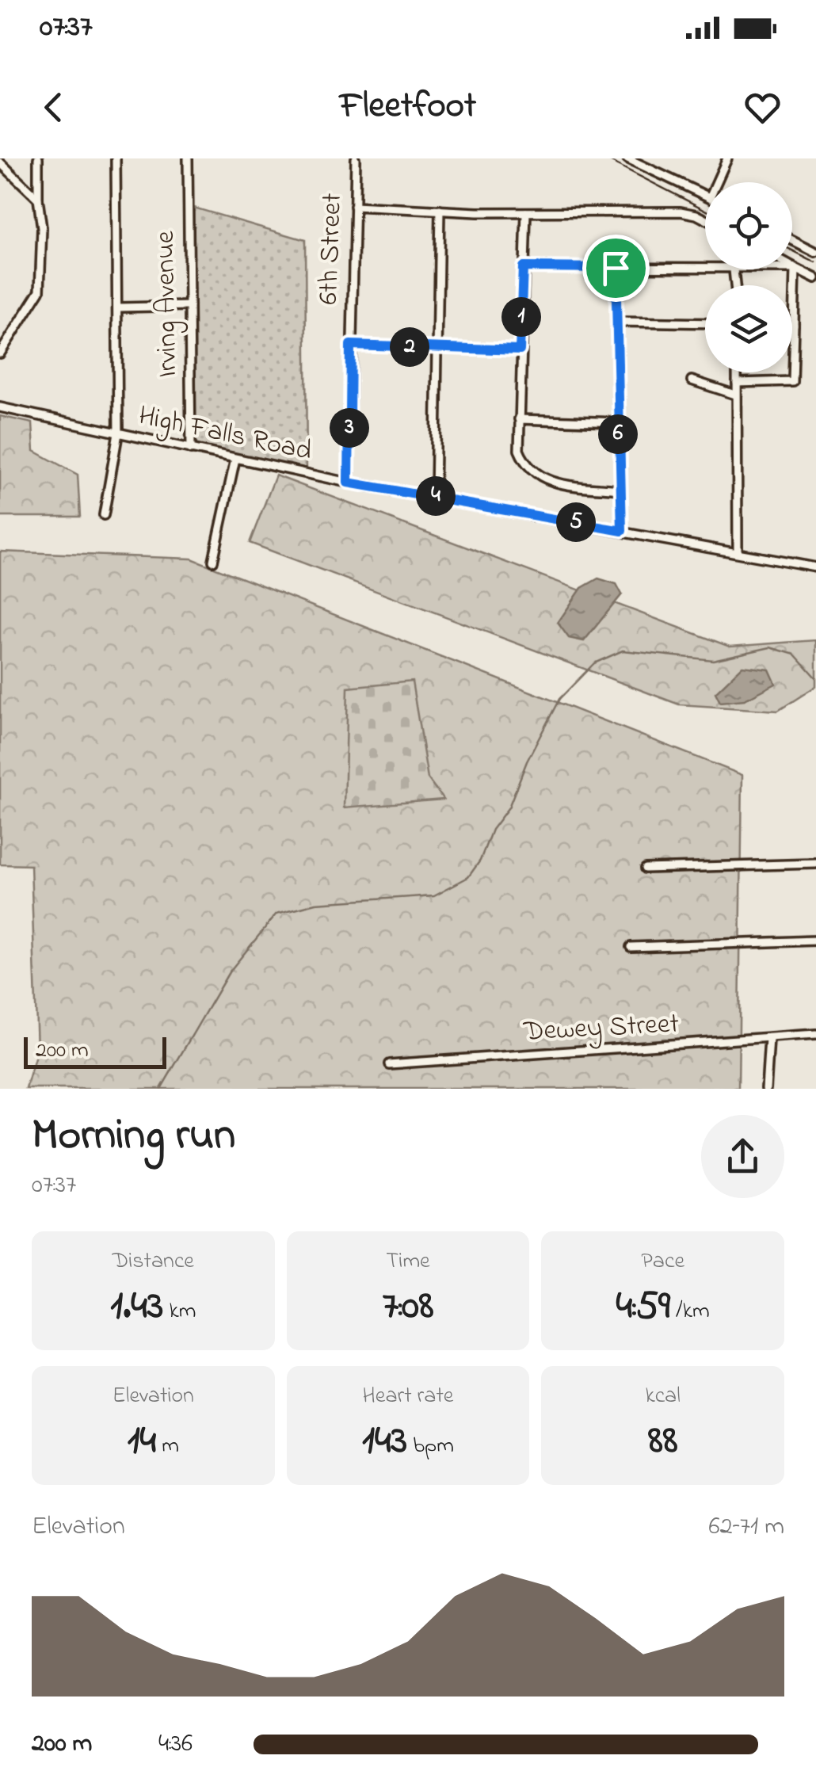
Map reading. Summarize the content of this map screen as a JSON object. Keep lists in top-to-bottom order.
{
  "streets": {
    "street": [
      "6th Street",
      "Irving Avenue",
      "High Falls Road",
      "Dewey Street"
    ]
  },
  "crossings": [
    ["6th Street", "High Falls Road"],
    ["Irving Avenue", "High Falls Road"]
  ],
  "scale_bar": "200 m",
  "page": {
    "status": "07:37",
    "header": "Fleetfoot",
    "pins": [
      "1",
      "2",
      "3",
      "6",
      "4",
      "5"
    ],
    "scale": "200 m",
    "heading": ["Morning run", "07:37"],
    "stats": [
      ["Distance", "1.43 km"],
      ["Time", "7:08"],
      ["Pace", "4:59 /km"],
      ["Elevation", "14 m"],
      ["Heart rate", "143 bpm"],
      ["kcal", "88"]
    ],
    "chart": ["Elevation", "62–71 m"],
    "list": [
      {
        "name": "200 m",
        "note": "4:36"
      }
    ]
  }
}
